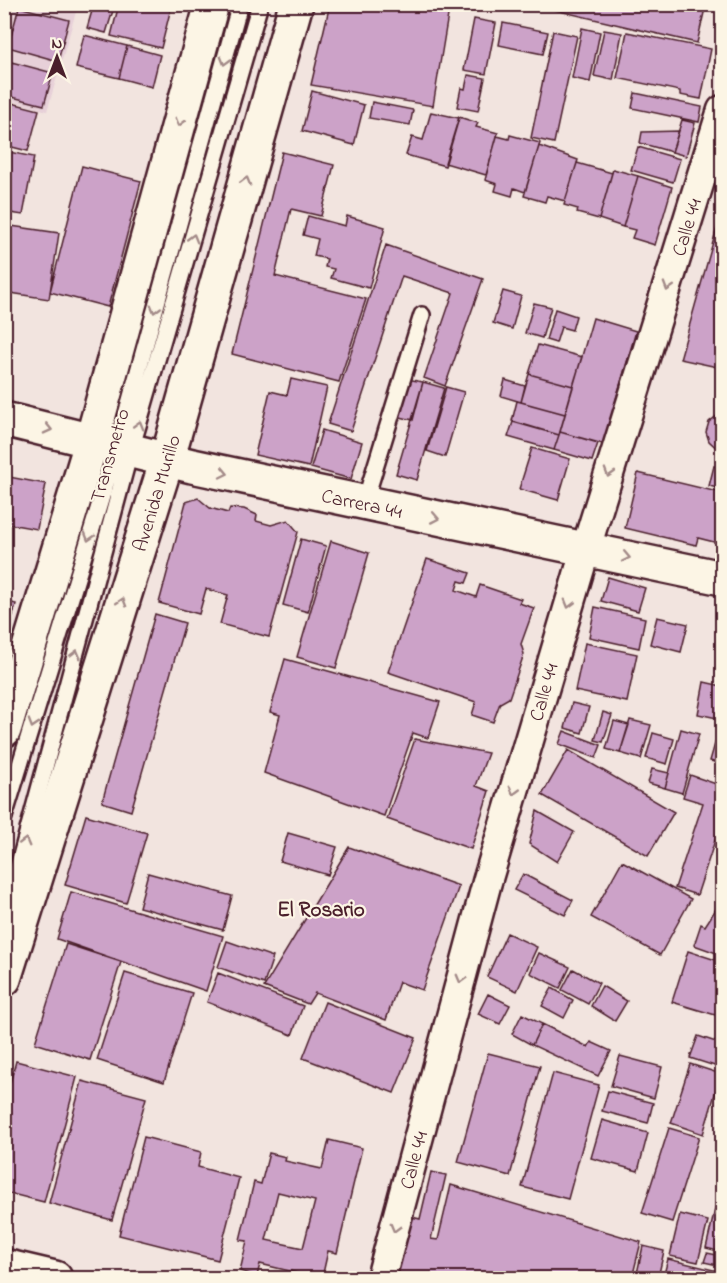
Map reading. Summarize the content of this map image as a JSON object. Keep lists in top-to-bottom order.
{
  "streets": {
    "main road": ["Avenida Murillo", "Carrera 44"],
    "street": ["Calle 44"],
    "lane": ["Transmetro"]
  },
  "crossings": [
    ["Calle 44", "Carrera 44"],
    ["Transmetro", "Carrera 44"],
    ["Avenida Murillo", "Carrera 44"]
  ],
  "one_way": ["Calle 44", "Carrera 44"],
  "districts": ["El Rosario"],
  "north": "top"
}
